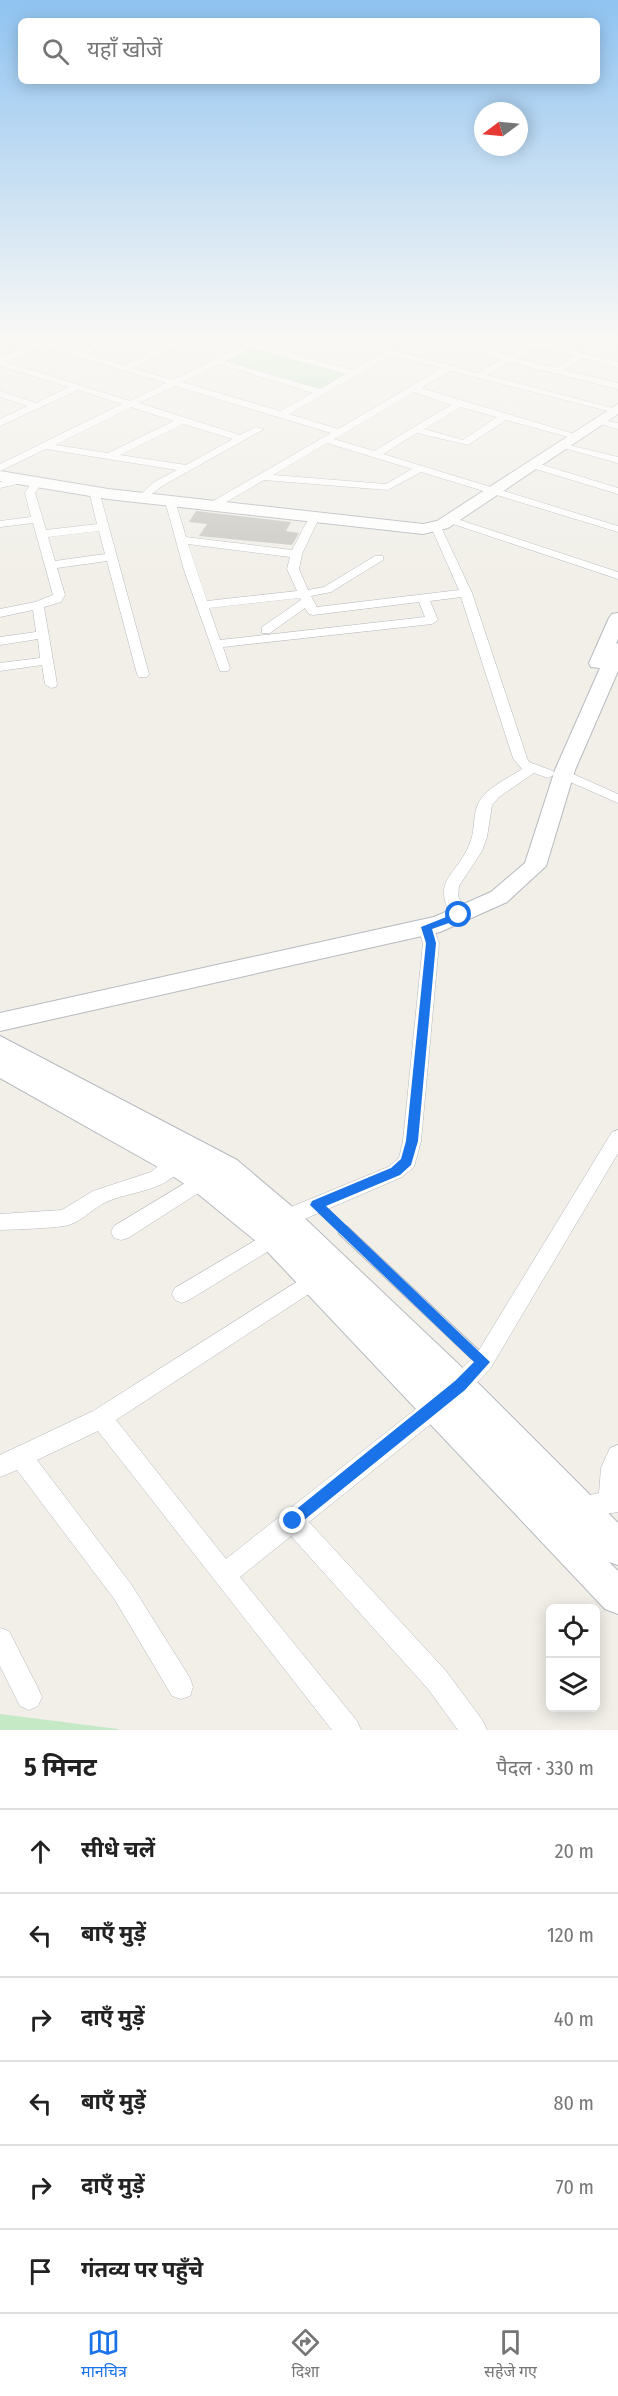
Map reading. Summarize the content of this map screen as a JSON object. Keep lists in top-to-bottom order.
{
  "north": "left",
  "page": {
    "search": "यहाँ खोजें",
    "heading": ["5 मिनट", "पैदल · 330 m"],
    "list": [
      ["सीधे चलें", "20 m"],
      ["बाएँ मुड़ें", "120 m"],
      ["दाएँ मुड़ें", "40 m"],
      ["बाएँ मुड़ें", "80 m"],
      ["दाएँ मुड़ें", "70 m"],
      "गंतव्य पर पहुँचे"
    ],
    "nav": ["मानचित्र", "दिशा", "सहेजे गए"]
  }
}
